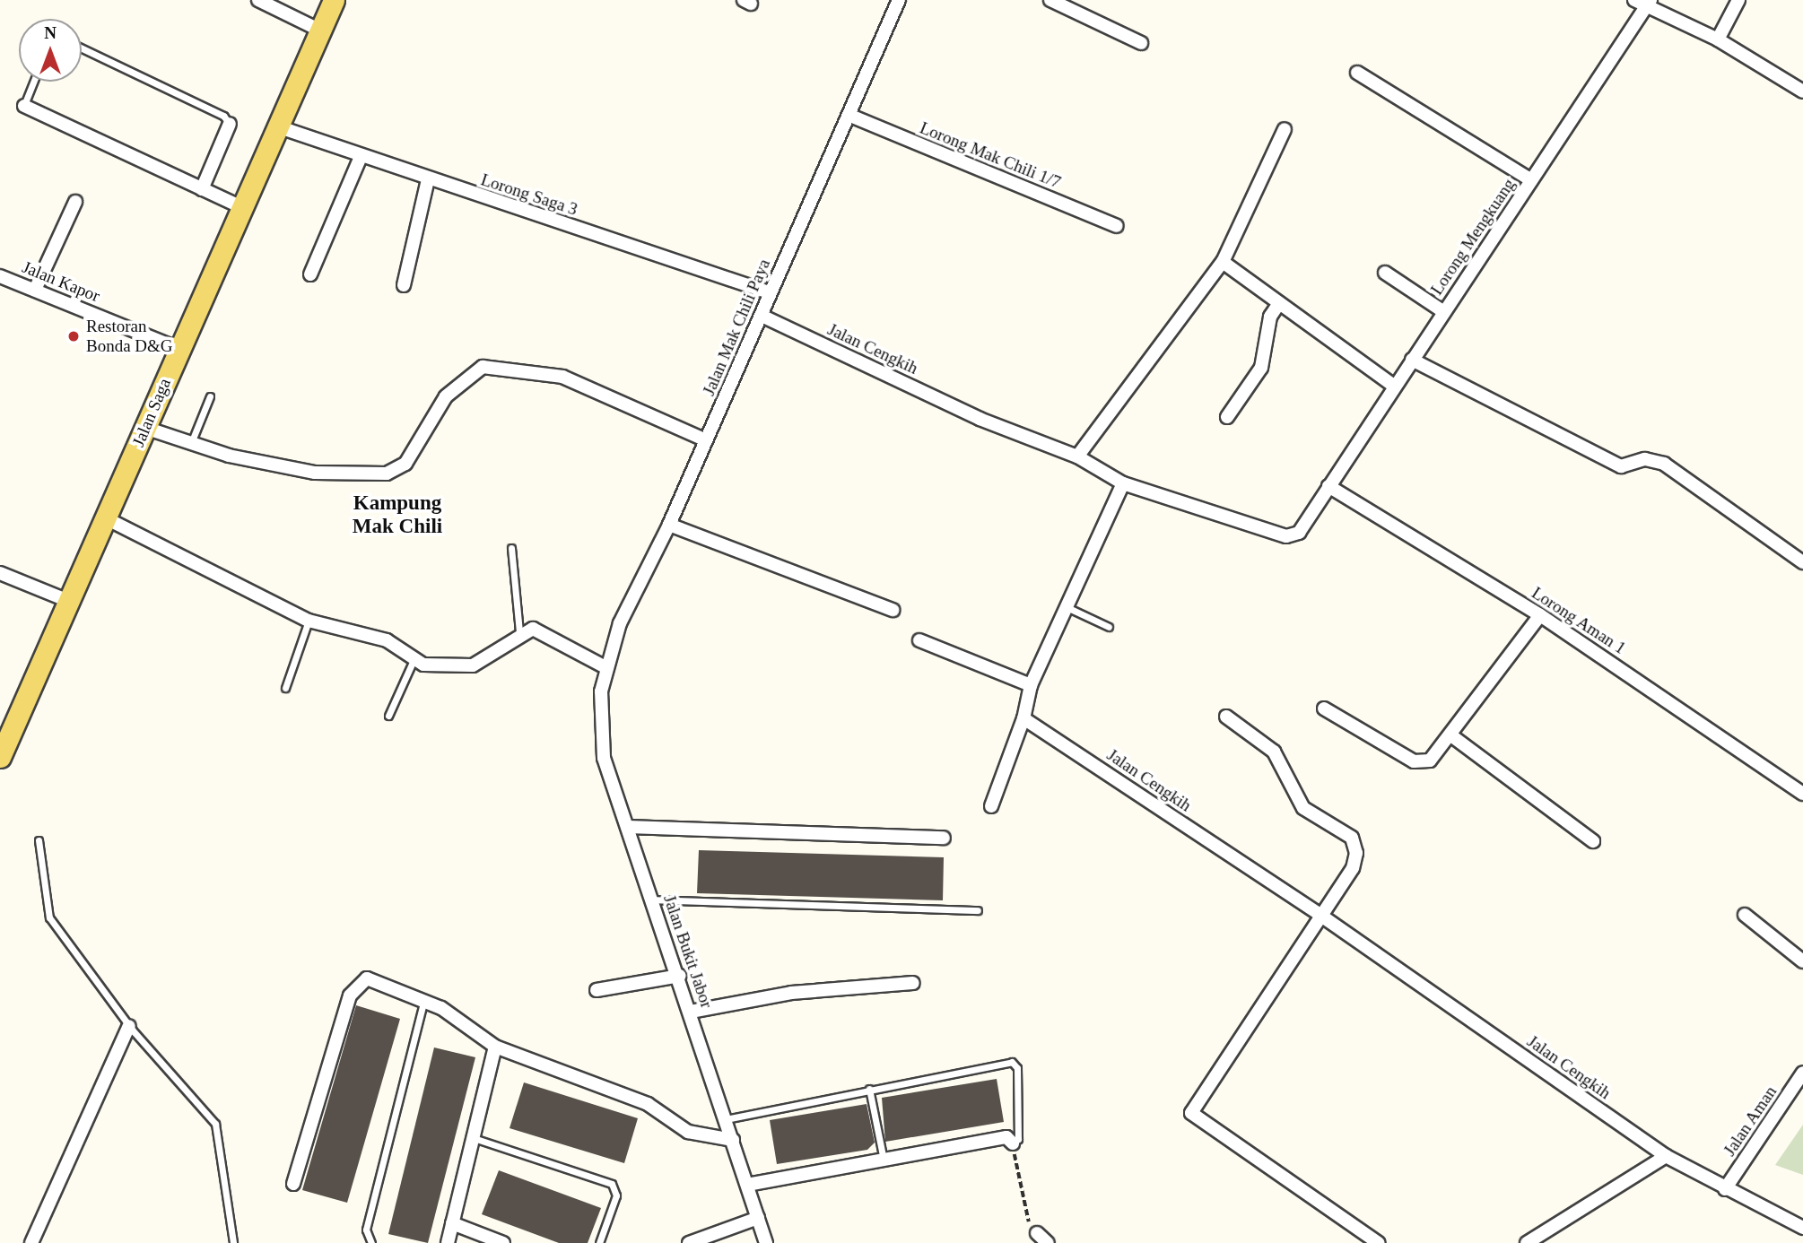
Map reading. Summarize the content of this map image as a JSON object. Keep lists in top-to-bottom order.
{
  "streets": {
    "main road": ["Jalan Saga"],
    "street": [
      "Lorong Mak Chili 1/7",
      "Lorong Saga 3",
      "Lorong Mengkuang",
      "Jalan Kapor",
      "Jalan Mak Chili Paya",
      "Jalan Cengkih",
      "Lorong Aman 1",
      "Jalan Bukit Jabor",
      "Jalan Aman"
    ]
  },
  "crossings": [
    ["Lorong Mak Chili 1/7", "Jalan Mak Chili Paya"],
    ["Lorong Saga 3", "Jalan Mak Chili Paya"],
    ["Lorong Saga 3", "Jalan Saga"],
    ["Lorong Mengkuang", "Jalan Cengkih"],
    ["Lorong Mengkuang", "Lorong Aman 1"],
    ["Jalan Kapor", "Jalan Saga"],
    ["Jalan Mak Chili Paya", "Jalan Cengkih"],
    ["Jalan Mak Chili Paya", "Jalan Bukit Jabor"],
    ["Jalan Cengkih", "Jalan Aman"]
  ],
  "districts": ["Kampung Mak Chili"],
  "places": ["Restoran Bonda D&G"],
  "north": "top"
}
